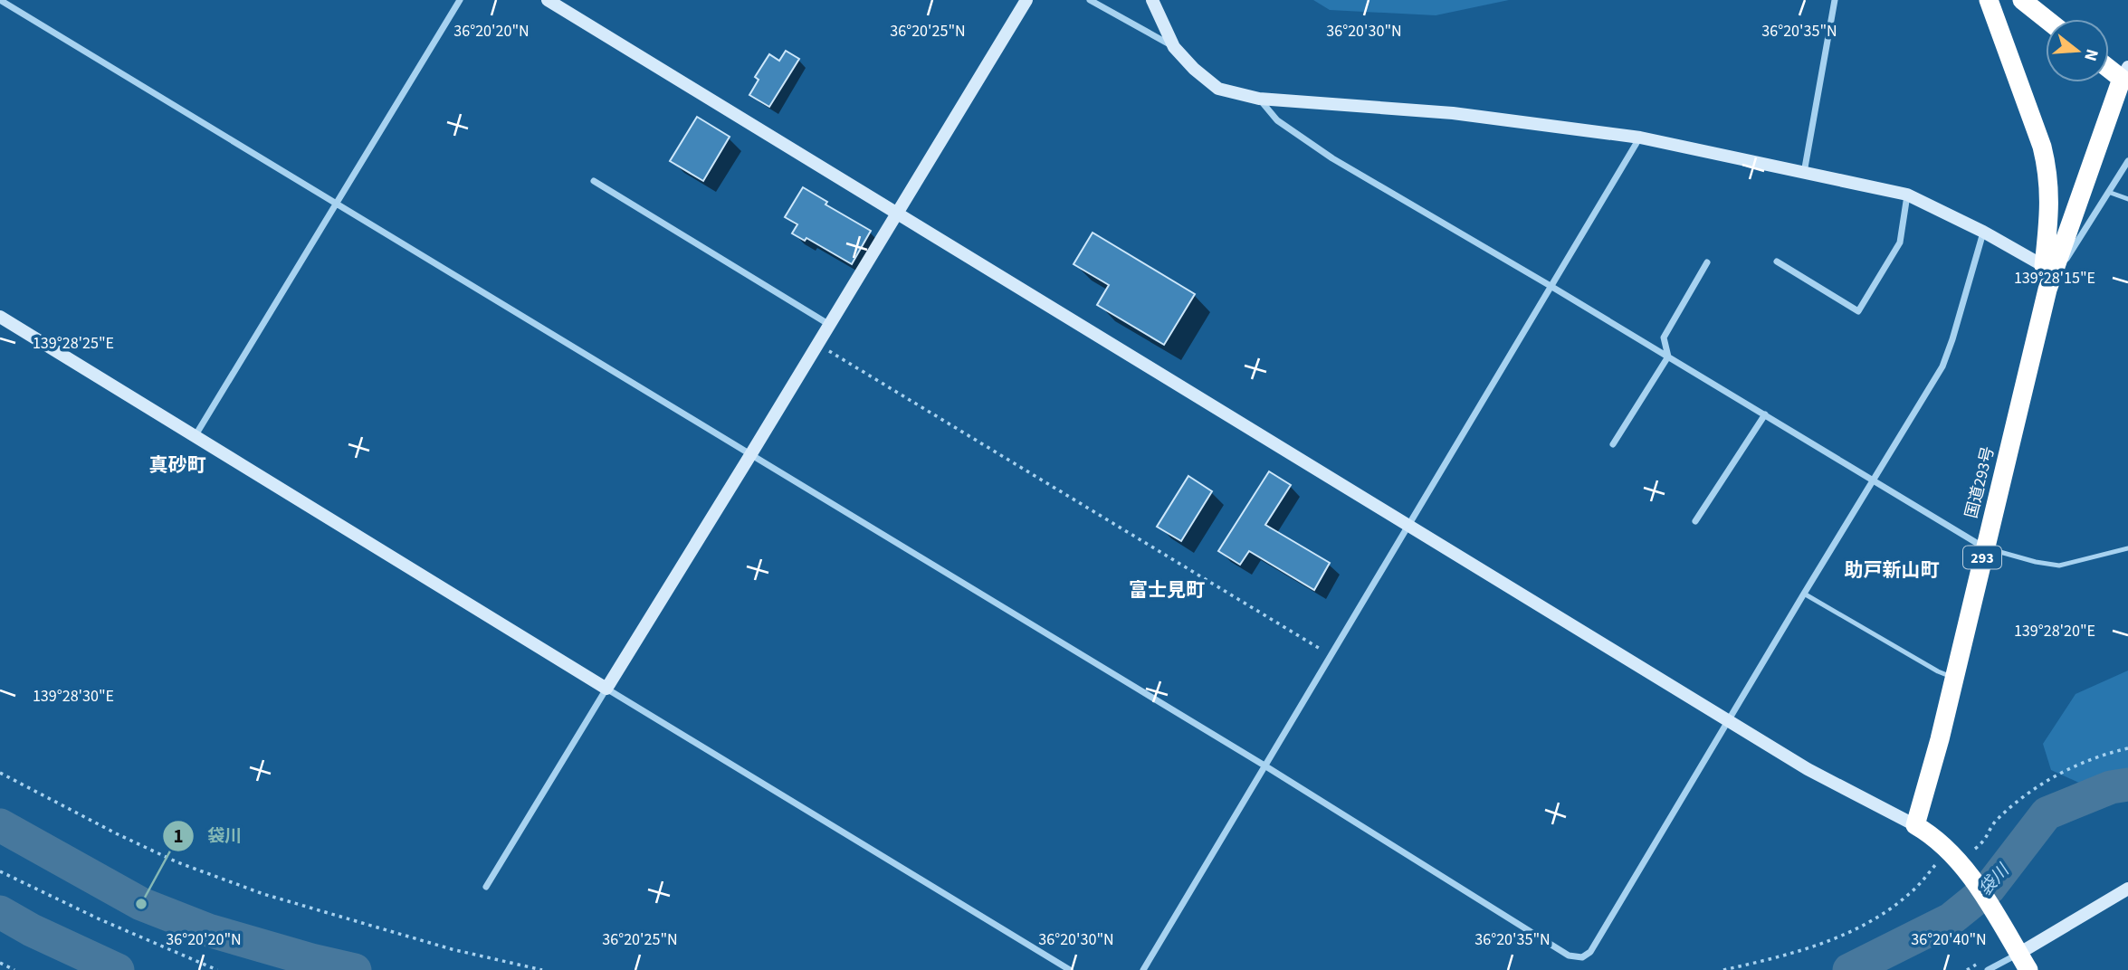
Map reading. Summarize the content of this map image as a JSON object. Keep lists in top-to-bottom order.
{
  "streets": {
    "highway": ["国道293号", "293"]
  },
  "districts": ["真砂町", "助戸新山町", "富士見町"],
  "water": ["袋川"],
  "places": ["袋川"],
  "north": "right",
  "coordinates": [
    "36°20'20\"N",
    "36°20'25\"N",
    "36°20'30\"N",
    "36°20'35\"N",
    "139°28'15\"E",
    "139°28'25\"E",
    "139°28'20\"E",
    "139°28'30\"E",
    "36°20'40\"N"
  ]
}
